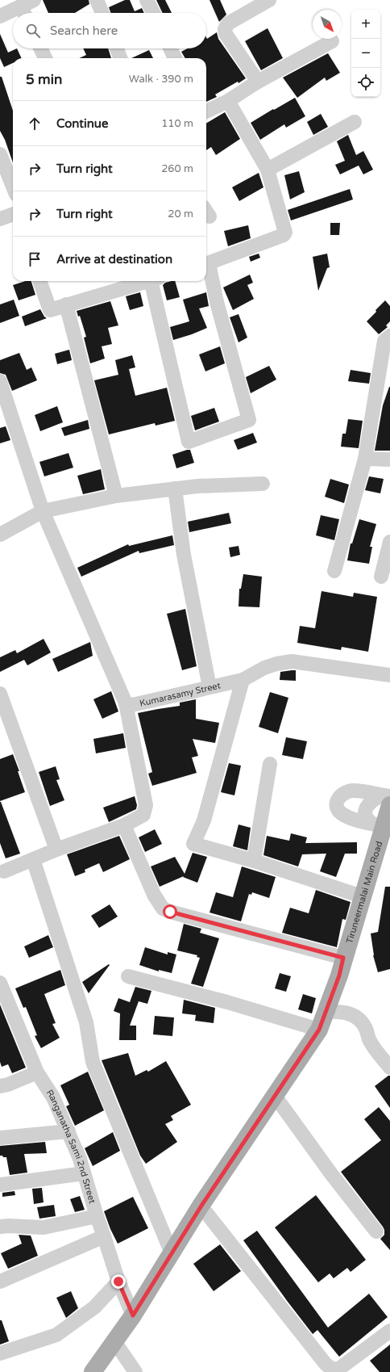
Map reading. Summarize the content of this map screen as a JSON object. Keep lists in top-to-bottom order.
{
  "streets": {
    "main road": ["Tiruneermalai Main Road"],
    "street": ["Kumarasamy Street", "Ranganatha Sami 2nd Street"]
  },
  "crossings": [
    ["Tiruneermalai Main Road", "Ranganatha Sami 2nd Street"]
  ],
  "north": "bottom right",
  "page": {
    "map_buttons": ["+", "−"],
    "search": "Search here",
    "heading": ["5 min", "Walk · 390 m"],
    "list": [
      ["Continue", "110 m"],
      ["Turn right", "260 m"],
      ["Turn right", "20 m"],
      "Arrive at destination"
    ]
  }
}
